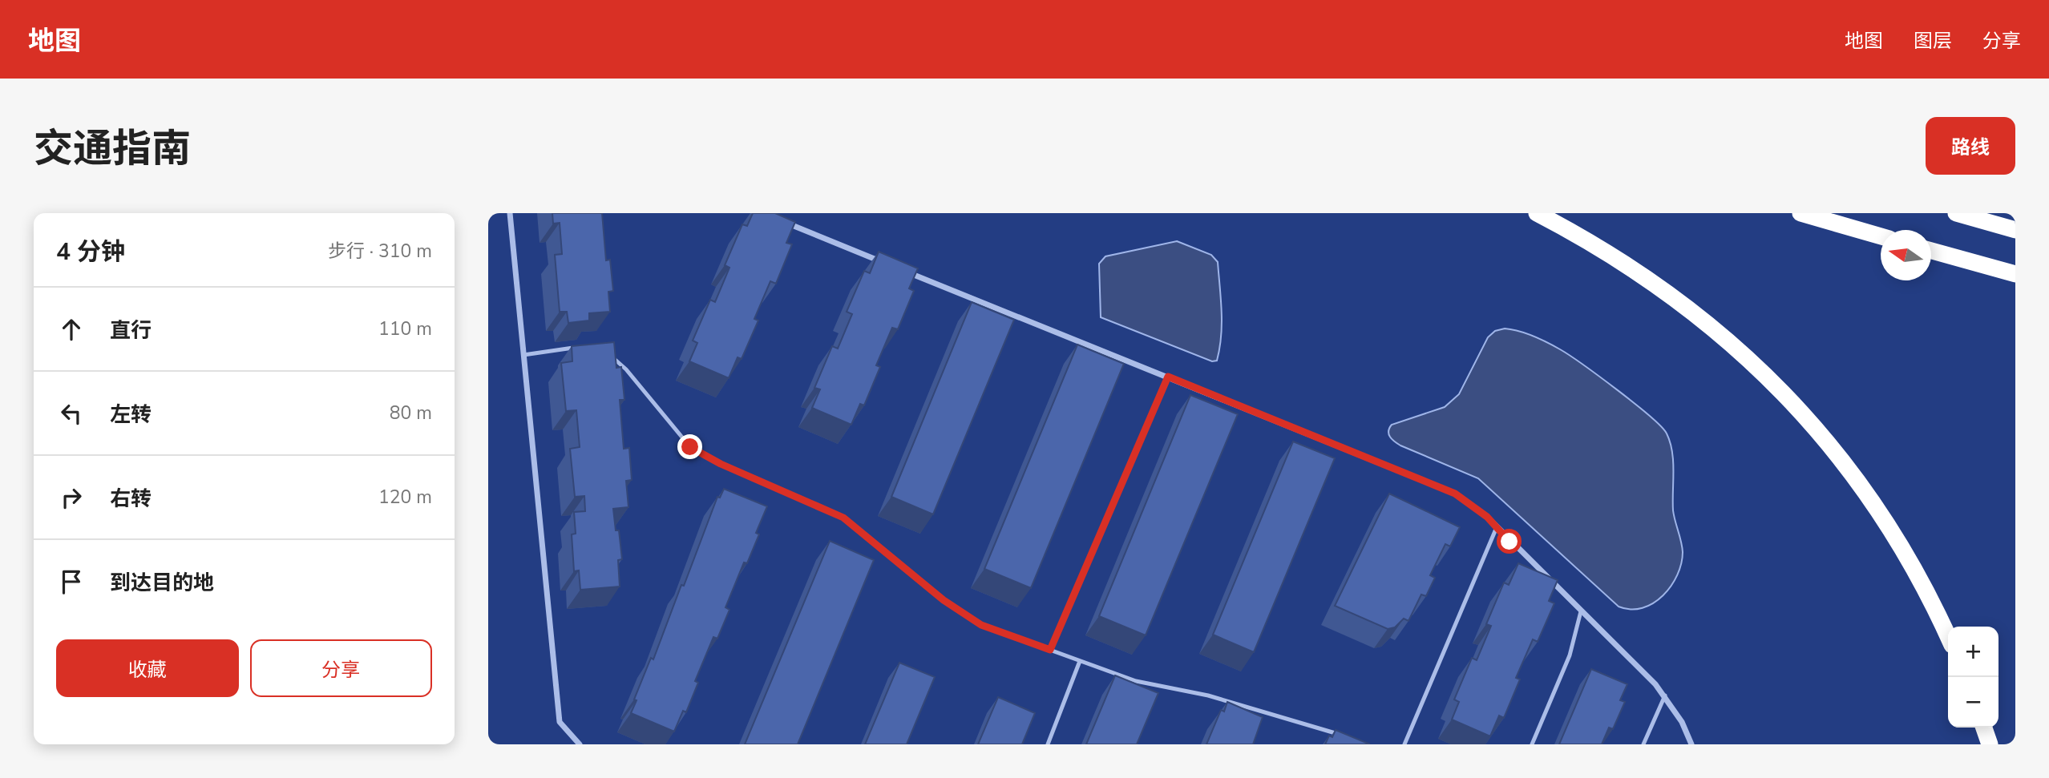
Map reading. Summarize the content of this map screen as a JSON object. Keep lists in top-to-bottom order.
{
  "north": "left",
  "page": {
    "header": "地图",
    "nav": ["地图", "图层", "分享"],
    "title": "交通指南",
    "buttons": [
      "路线",
      ["收藏", "分享"]
    ],
    "heading": ["4 分钟", "步行 · 310 m"],
    "list": [
      ["直行", "110 m"],
      ["左转", "80 m"],
      ["右转", "120 m"],
      "到达目的地"
    ],
    "map_buttons": ["+", "−"]
  }
}
